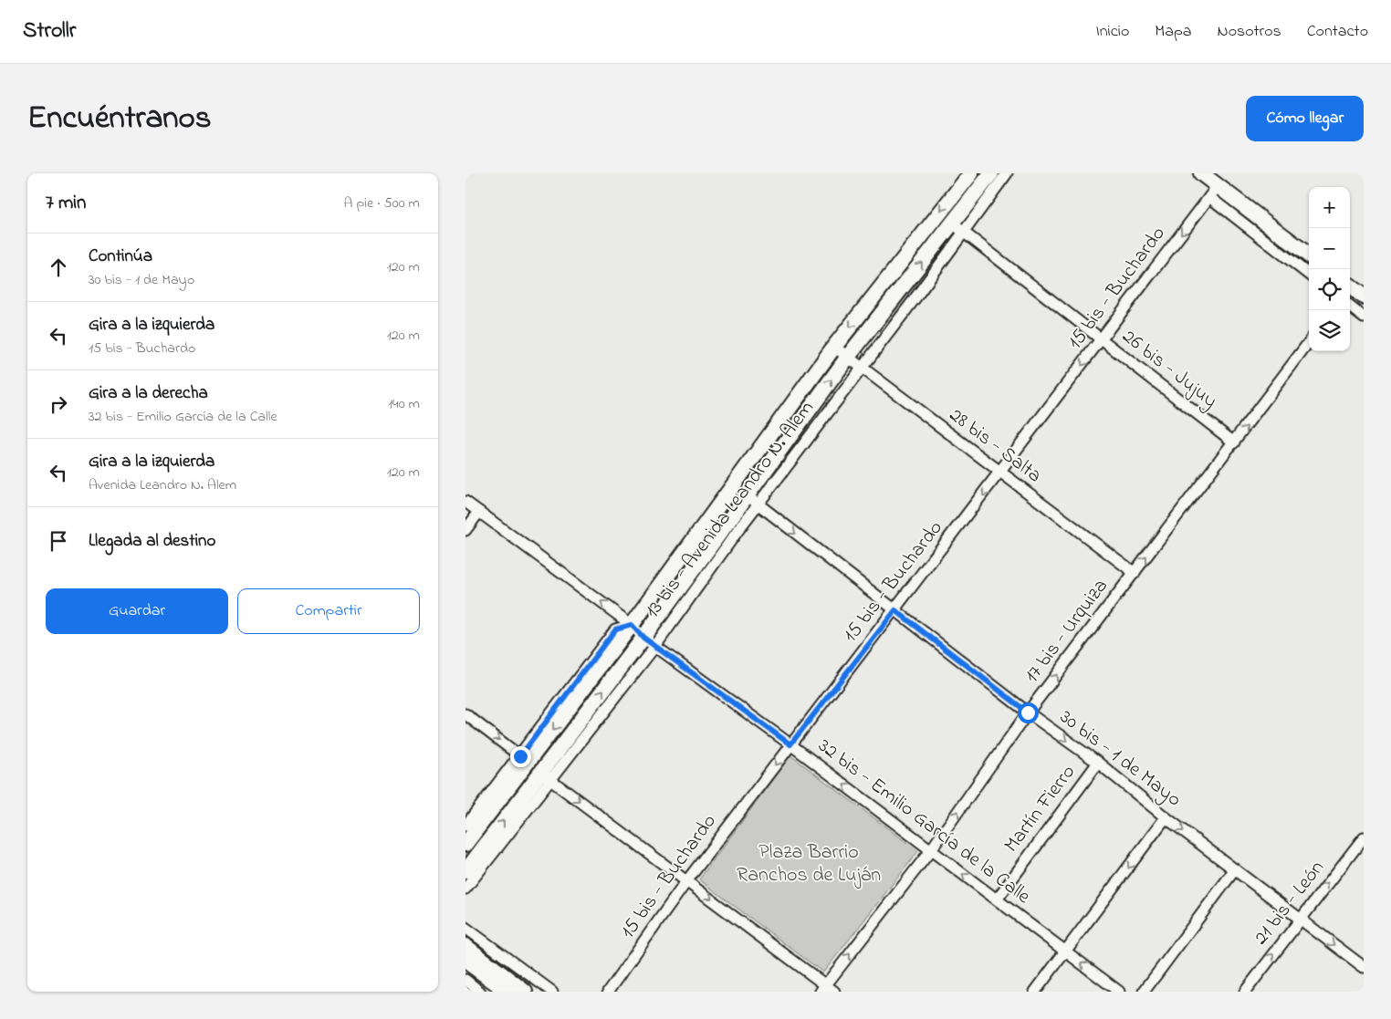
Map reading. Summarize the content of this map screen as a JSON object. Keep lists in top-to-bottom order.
{
  "streets": {
    "main road": ["13 bis - Avenida Leandro N. Alem"],
    "street": [
      "15 bis - Buchardo",
      "26 bis - Jujuy",
      "28 bis - Salta",
      "17 bis - Urquiza",
      "30 bis - 1 de Mayo",
      "Martín Fierro",
      "32 bis - Emilio García de la Calle",
      "21 bis - León"
    ]
  },
  "crossings": [
    ["15 bis - Buchardo", "26 bis - Jujuy"],
    ["15 bis - Buchardo", "28 bis - Salta"],
    ["15 bis - Buchardo", "30 bis - 1 de Mayo"],
    ["15 bis - Buchardo", "32 bis - Emilio García de la Calle"],
    ["26 bis - Jujuy", "13 bis - Avenida Leandro N. Alem"],
    ["26 bis - Jujuy", "17 bis - Urquiza"],
    ["28 bis - Salta", "13 bis - Avenida Leandro N. Alem"],
    ["28 bis - Salta", "17 bis - Urquiza"],
    ["13 bis - Avenida Leandro N. Alem", "30 bis - 1 de Mayo"],
    ["13 bis - Avenida Leandro N. Alem", "32 bis - Emilio García de la Calle"],
    ["17 bis - Urquiza", "30 bis - 1 de Mayo"],
    ["17 bis - Urquiza", "32 bis - Emilio García de la Calle"],
    ["30 bis - 1 de Mayo", "Martín Fierro"],
    ["30 bis - 1 de Mayo", "21 bis - León"],
    ["Martín Fierro", "32 bis - Emilio García de la Calle"]
  ],
  "one_way": [
    "15 bis - Buchardo",
    "17 bis - Urquiza",
    "30 bis - 1 de Mayo",
    "32 bis - Emilio García de la Calle"
  ],
  "parks": ["Plaza Barrio Ranchos de Luján"],
  "page": {
    "header": "Strollr",
    "nav": [
      "Inicio",
      "Mapa",
      "Nosotros",
      "Contacto"
    ],
    "title": "Encuéntranos",
    "buttons": [
      "Cómo llegar",
      ["Guardar", "Compartir"]
    ],
    "heading": ["7 min", "A pie · 500 m"],
    "map_buttons": ["+", "−"],
    "list": [
      ["Continúa", "30 bis - 1 de Mayo", "120 m"],
      ["Gira a la izquierda", "15 bis - Buchardo", "120 m"],
      ["Gira a la derecha", "32 bis - Emilio García de la Calle", "140 m"],
      ["Gira a la izquierda", "Avenida Leandro N. Alem", "120 m"],
      "Llegada al destino"
    ]
  }
}
